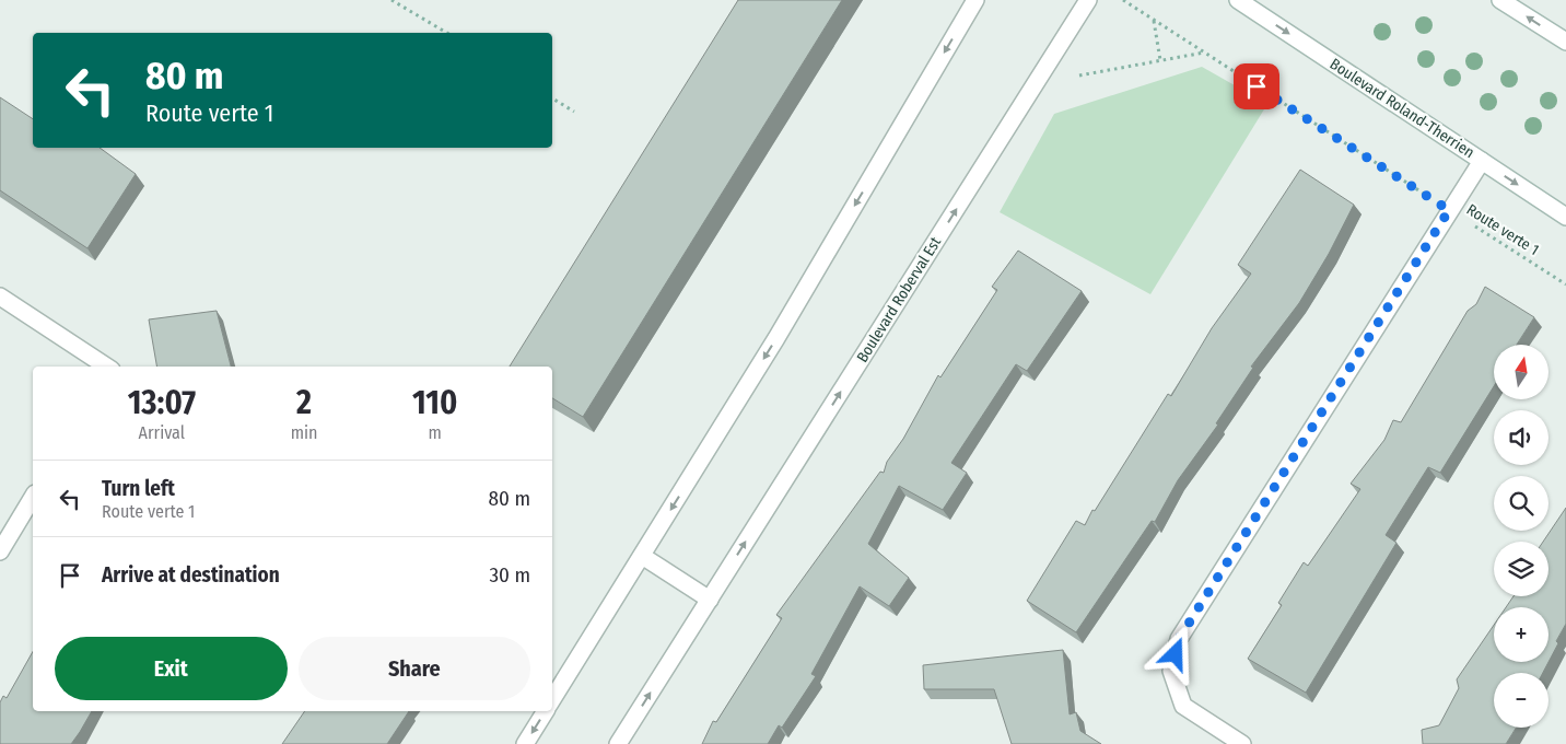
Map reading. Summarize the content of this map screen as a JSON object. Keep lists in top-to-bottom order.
{
  "streets": {
    "street": ["Boulevard Roland-Therrien", "Boulevard Roberval Est"],
    "path": ["Route verte 1"]
  },
  "one_way": ["Boulevard Roland-Therrien"],
  "north": "top",
  "page": {
    "turn": ["80 m", "Route verte 1"],
    "map_buttons": ["+", "−"],
    "eta": [
      "13:07",
      "Arrival",
      "2",
      "min",
      "110",
      "m"
    ],
    "list": [
      {
        "name": "Turn left",
        "note": "Route verte 1",
        "value": "80 m"
      },
      {
        "name": "Arrive at destination",
        "value": "30 m"
      }
    ],
    "buttons": ["Exit", "Share"]
  }
}
